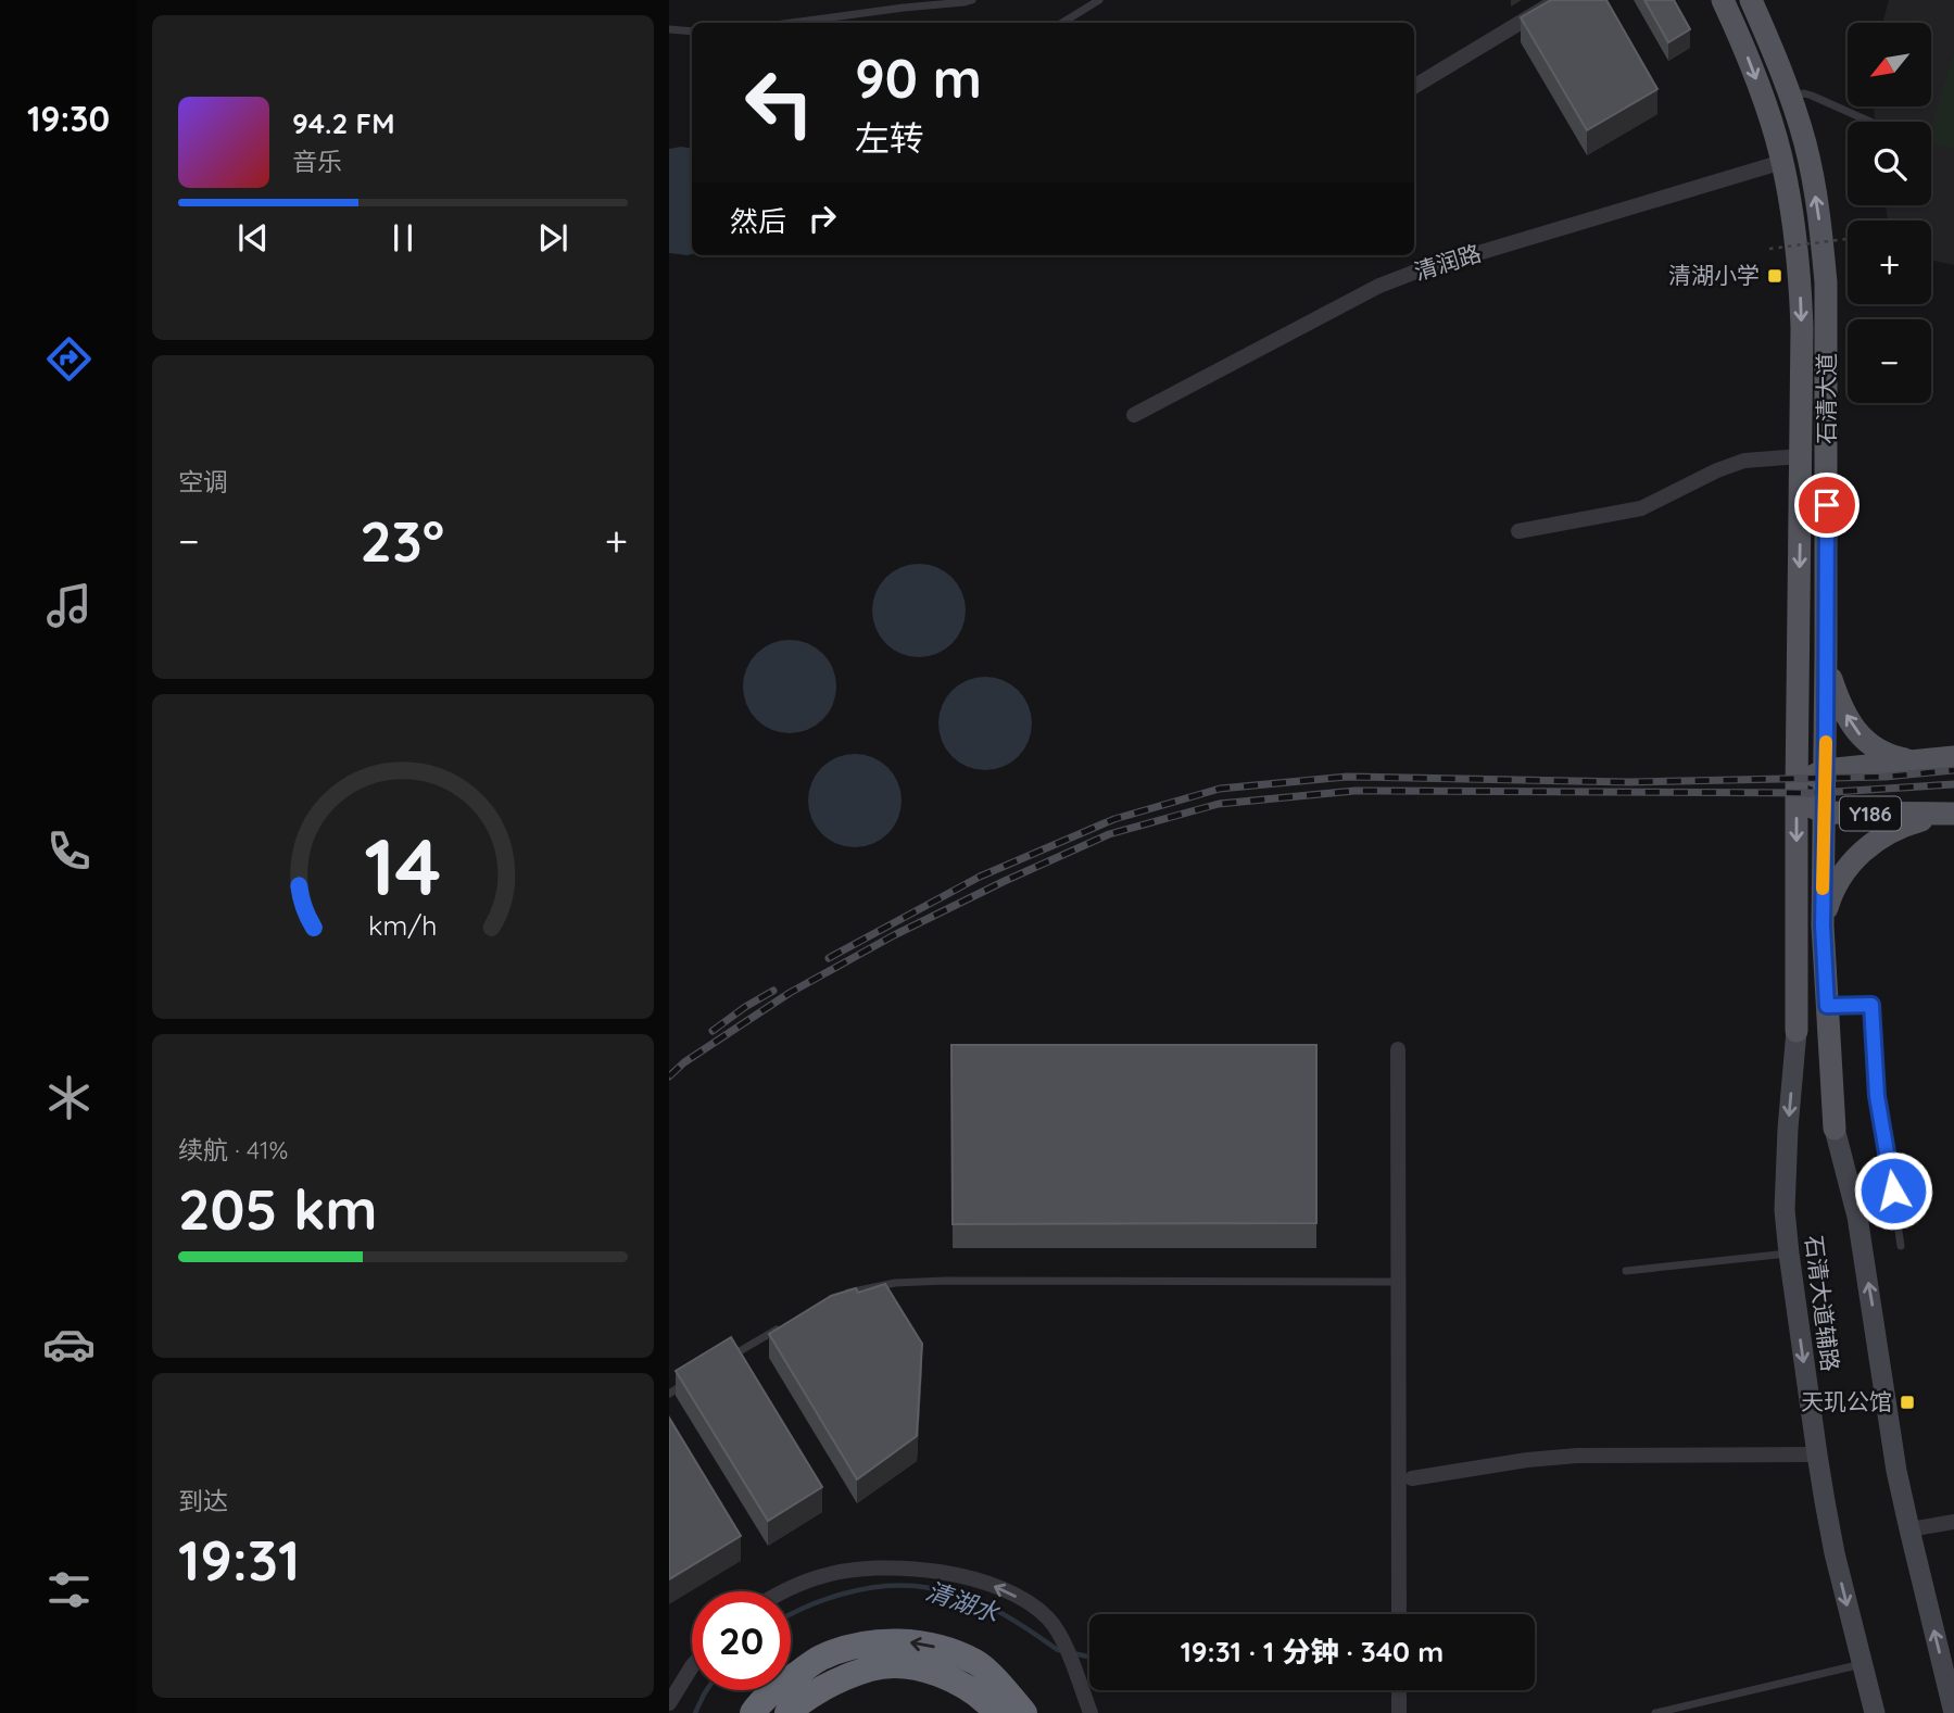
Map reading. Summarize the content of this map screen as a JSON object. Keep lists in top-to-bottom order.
{
  "streets": {
    "main road": ["石清大道", "Y186", "石清大道辅路"],
    "street": ["清润路"]
  },
  "crossings": [
    ["清润路", "石清大道"],
    ["石清大道", "Y186"],
    ["石清大道", "石清大道辅路"]
  ],
  "water": ["清湖水"],
  "places": {
    "transit": ["清湖小学", "天玑公馆"]
  },
  "north": "bottom left",
  "page": {
    "tabs": "19:30",
    "map_buttons": ["+", "−"],
    "turn": ["90 m", "左转"],
    "song": ["94.2 FM", "音乐"],
    "then": "然后",
    "tile": [
      "空调",
      ["续航 · 41%", "205 km"],
      ["到达", "19:31"]
    ],
    "heat": ["−", "23°", "+"],
    "limit": "20",
    "trip": "19:31 · 1 分钟 · 340 m",
    "gauge": ["14", "km/h"]
  }
}
